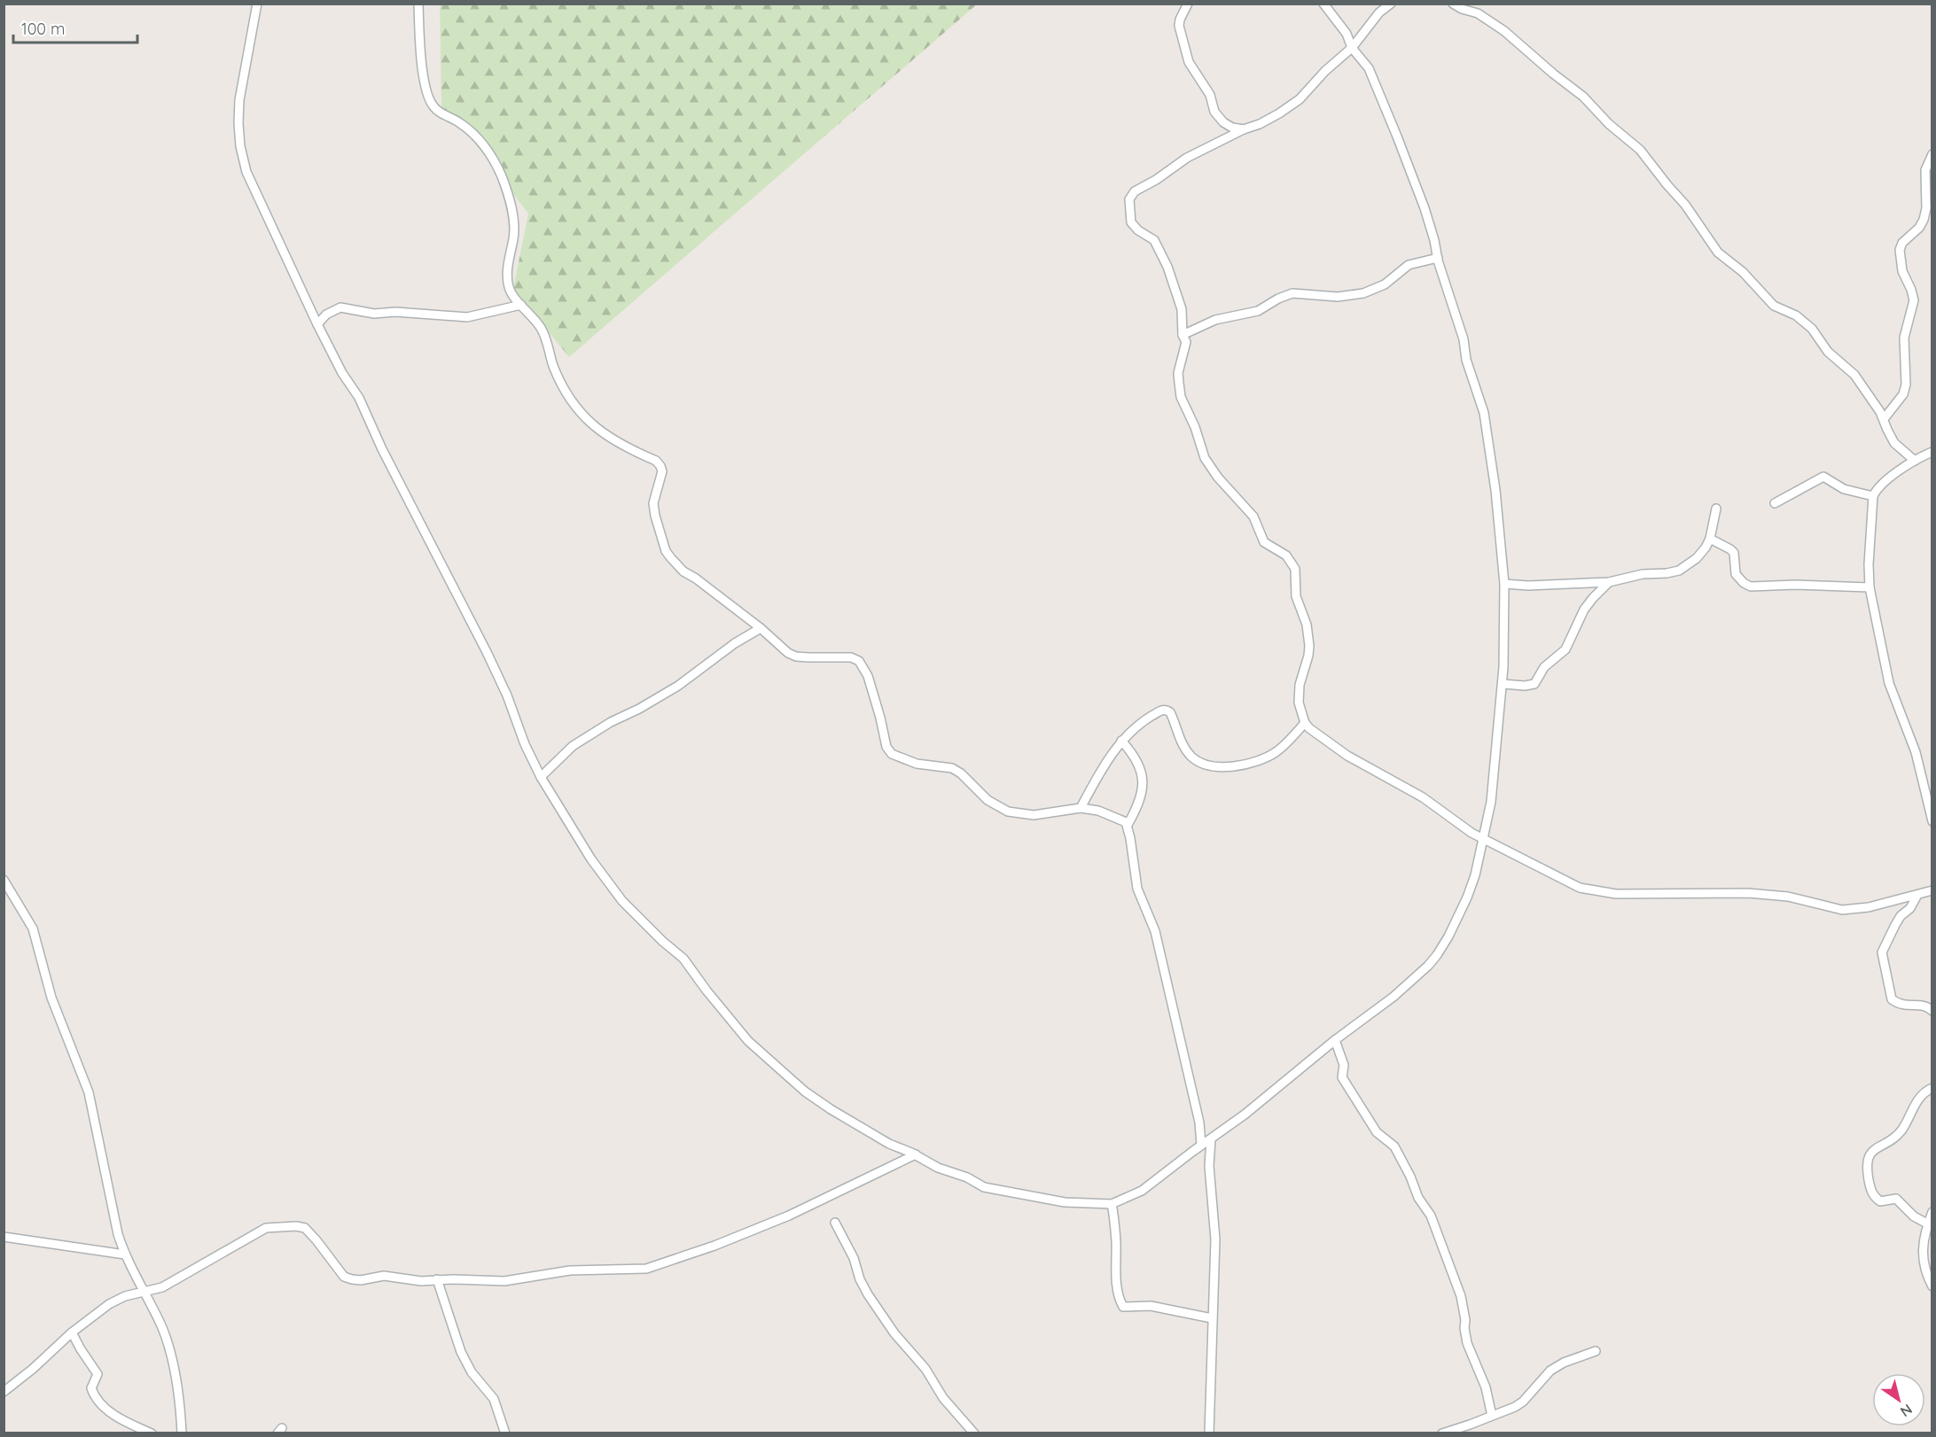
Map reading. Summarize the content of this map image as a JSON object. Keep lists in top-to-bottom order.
{
  "scale_bar": "100 m",
  "north": "bottom right"
}
